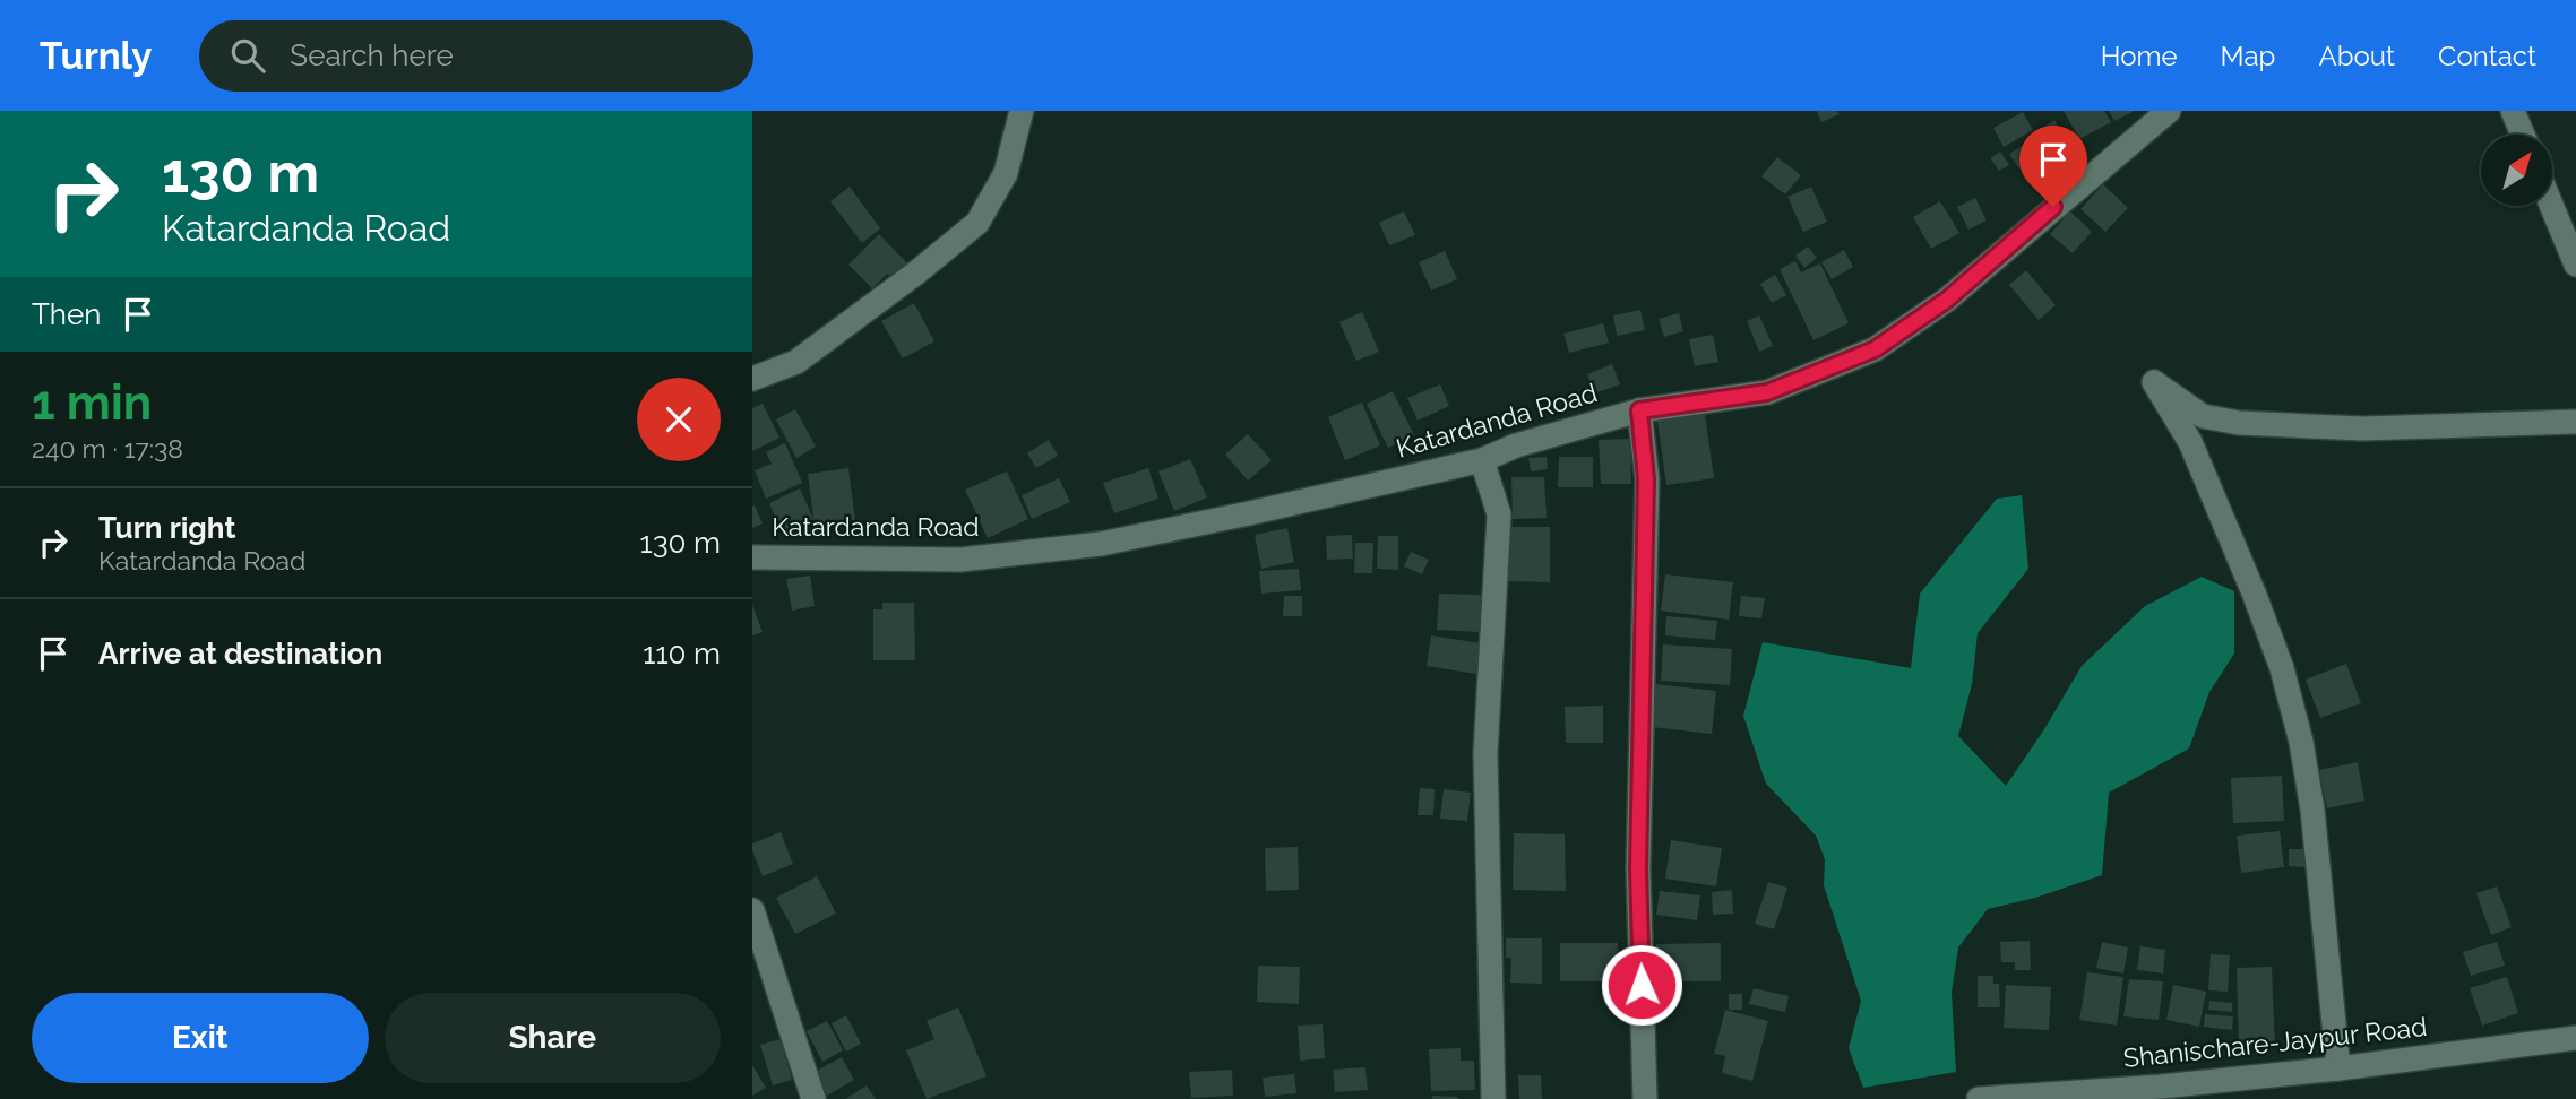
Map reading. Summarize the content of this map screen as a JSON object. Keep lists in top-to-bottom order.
{
  "streets": {
    "street": ["Katardanda Road", "Shanischare-Jaypur Road"]
  },
  "north": "top right",
  "page": {
    "header": "Turnly",
    "search": "Search here",
    "nav": [
      "Home",
      "Map",
      "About",
      "Contact"
    ],
    "turn": ["130 m", "Katardanda Road"],
    "then": "Then",
    "heading": ["1 min", "240 m · 17:38"],
    "list": [
      {
        "name": "Turn right",
        "note": "Katardanda Road",
        "value": "130 m"
      },
      {
        "name": "Arrive at destination",
        "value": "110 m"
      }
    ],
    "buttons": ["Exit", "Share"]
  }
}
